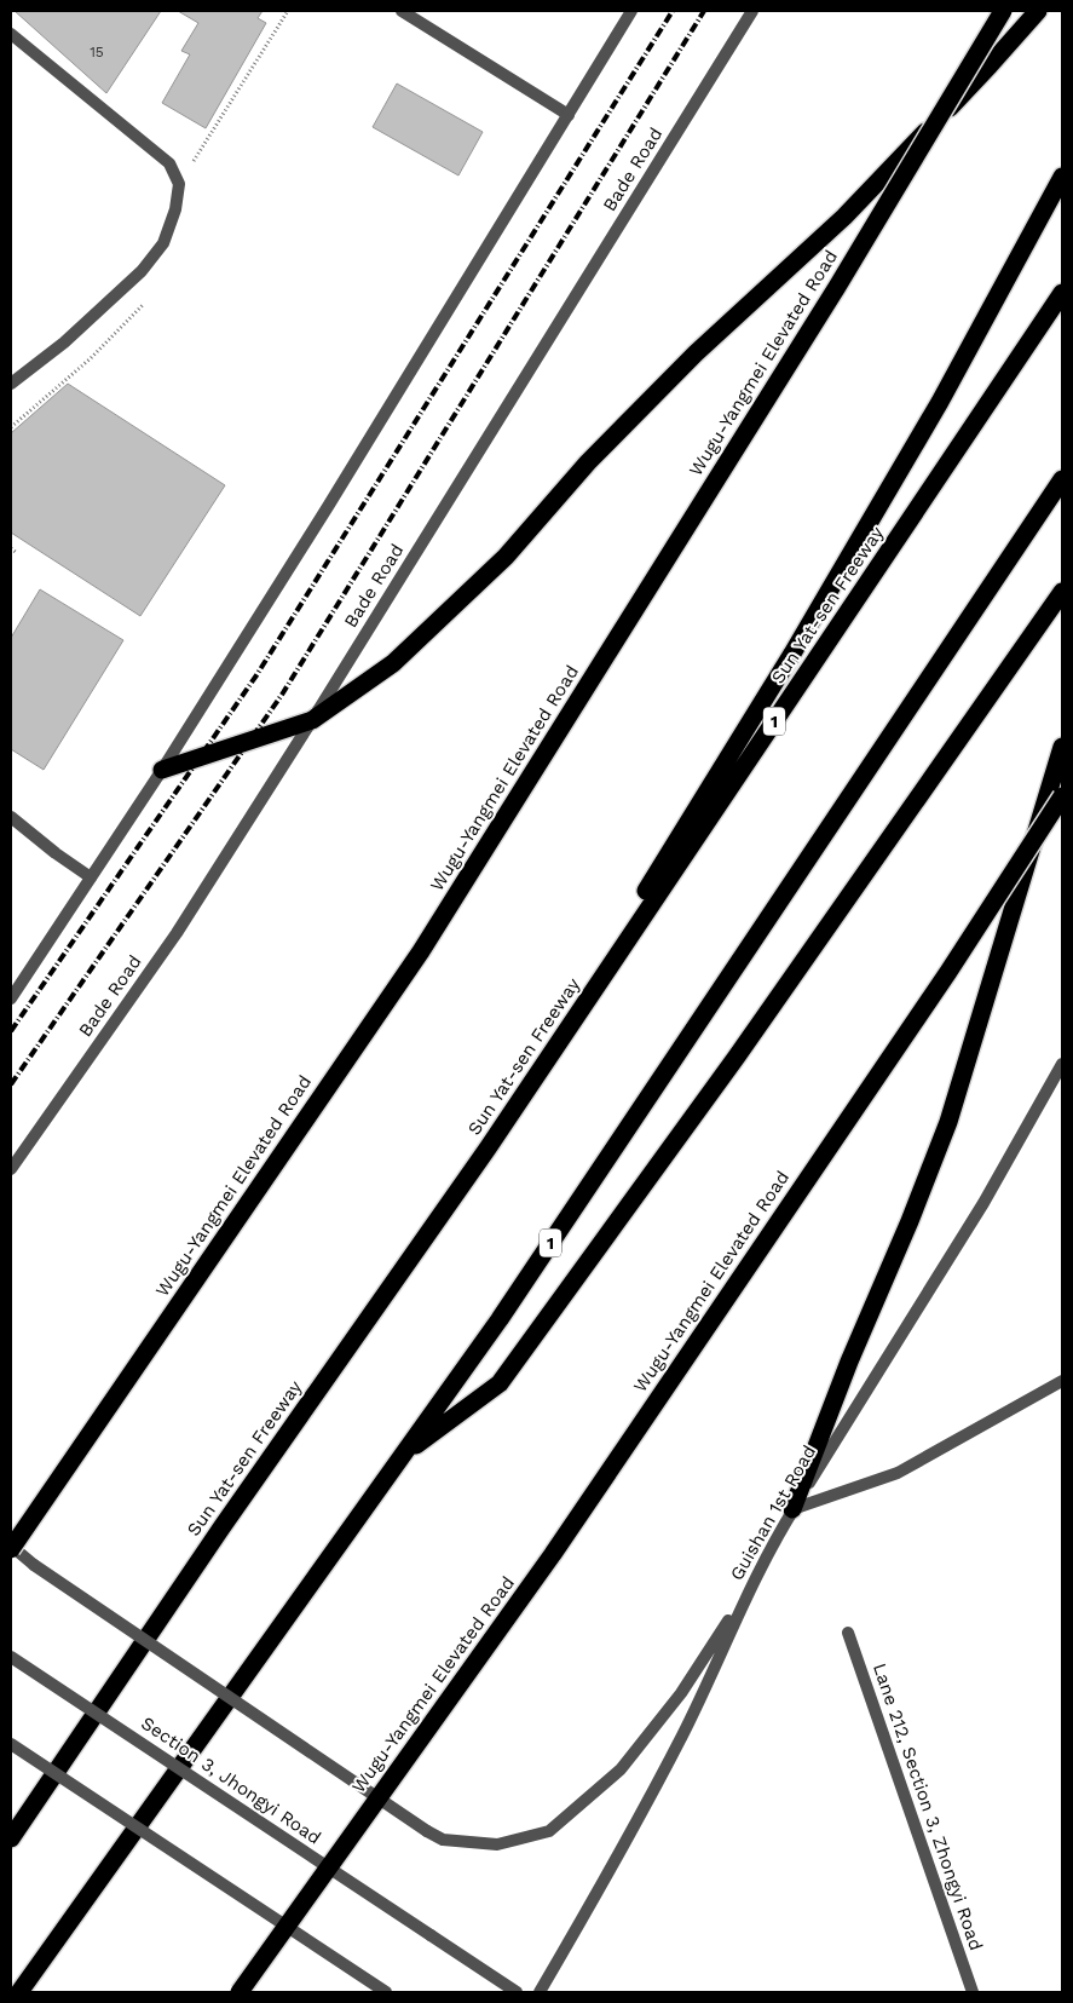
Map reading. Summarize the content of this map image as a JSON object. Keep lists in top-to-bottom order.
{
  "streets": {
    "highway": ["Wugu-Yangmei Elevated Road", "Sun Yat-sen Freeway", "1"],
    "street": [
      "Bade Road",
      "Guishan 1st Road",
      "Section 3, Jhongyi Road",
      "Lane 212, Section 3, Zhongyi Road"
    ]
  },
  "house_numbers": ["15"]
}
